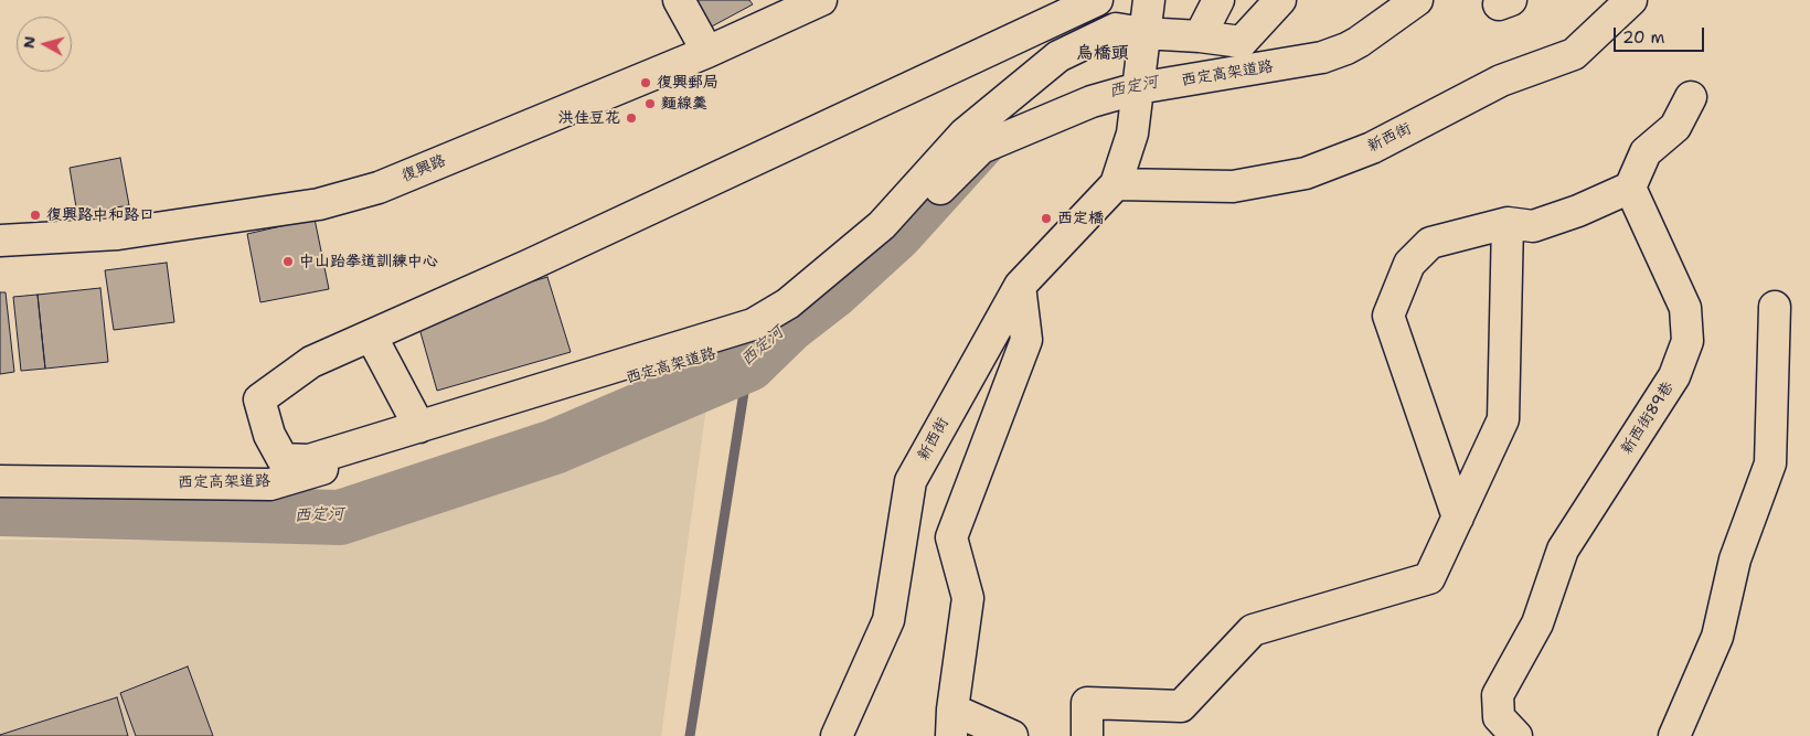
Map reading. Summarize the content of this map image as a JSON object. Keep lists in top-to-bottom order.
{
  "streets": {
    "street": [
      "西定高架道路",
      "新西街",
      "復興路",
      "新西街89巷"
    ]
  },
  "crossings": [
    ["西定高架道路", "新西街"]
  ],
  "districts": ["烏橋頭"],
  "water": ["西定河"],
  "places": [
    "復興郵局",
    "麵線羹",
    "洪佳豆花",
    "復興路中和路口",
    "西定橋",
    "中山跆拳道訓練中心"
  ],
  "scale_bar": "20 m",
  "north": "left"
}
